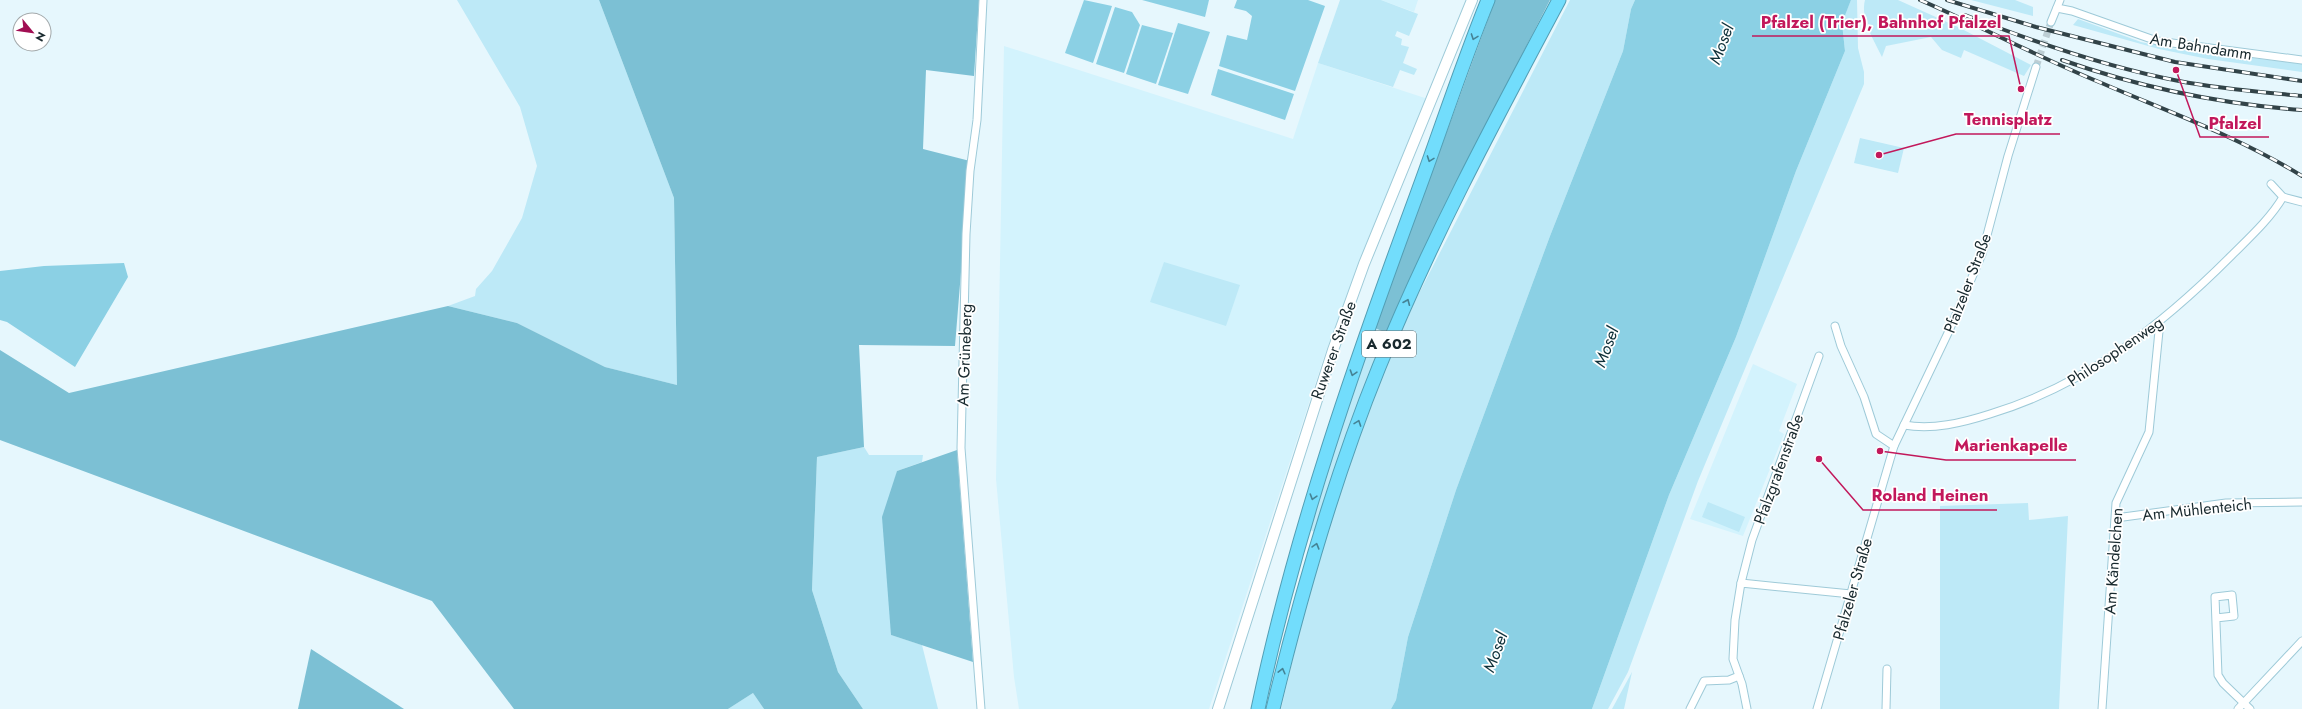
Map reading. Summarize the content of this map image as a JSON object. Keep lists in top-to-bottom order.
{
  "streets": {
    "highway": ["A 602"],
    "main road": ["Ruwerer Straße"],
    "street": [
      "Am Bahndamm",
      "Pfalzeler Straße",
      "Philosophenweg",
      "Am Grüneberg",
      "Pfalzgrafenstraße",
      "Am Mühlenteich",
      "Am Kändelchen"
    ]
  },
  "crossings": [
    ["Pfalzeler Straße", "Philosophenweg"],
    ["Philosophenweg", "Am Kändelchen"],
    ["Am Mühlenteich", "Am Kändelchen"]
  ],
  "water": ["Mosel"],
  "places": [
    "Pfalzel",
    "Pfalzel (Trier), Bahnhof Pfalzel",
    "Tennisplatz",
    "Marienkapelle",
    "Roland Heinen"
  ],
  "north": "bottom right"
}
